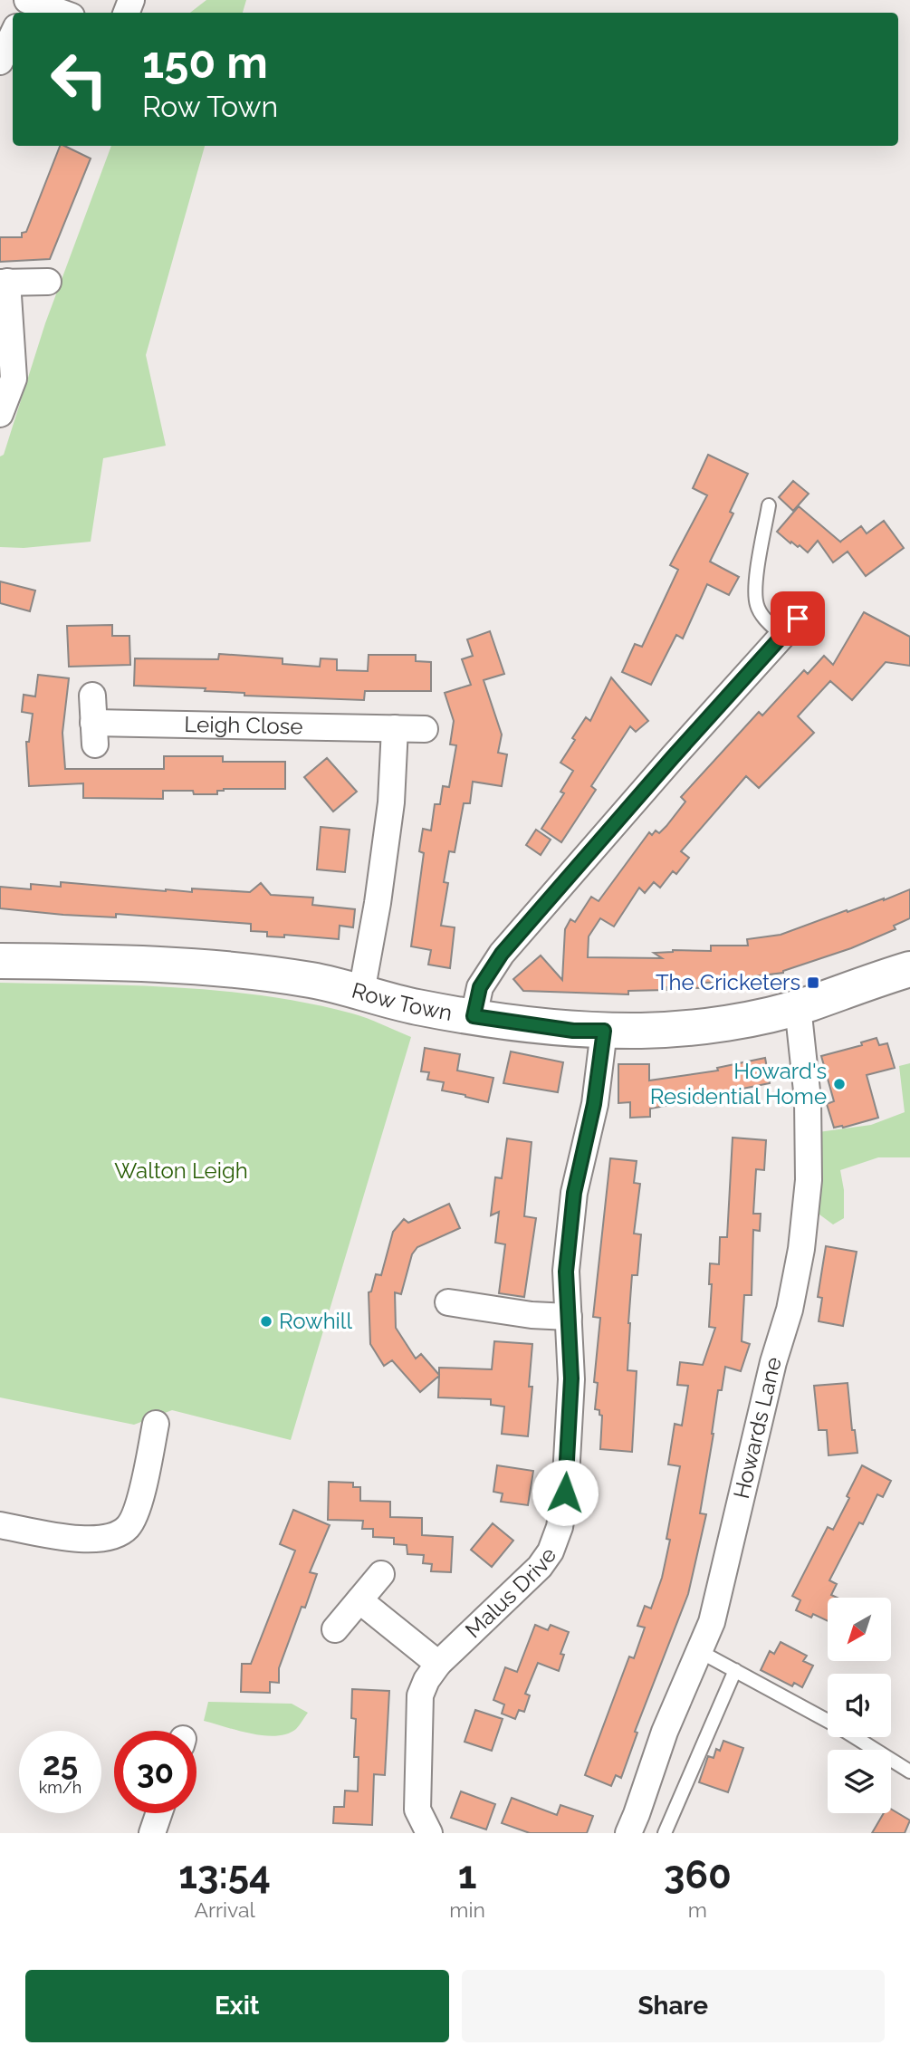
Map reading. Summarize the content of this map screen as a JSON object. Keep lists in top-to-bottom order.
{
  "streets": {
    "street": [
      "Leigh Close",
      "Row Town",
      "Howards Lane",
      "Malus Drive"
    ]
  },
  "crossings": [
    ["Row Town", "Howards Lane"],
    ["Row Town", "Malus Drive"]
  ],
  "parks": ["Walton Leigh"],
  "places": {
    "transit": ["The Cricketers"],
    "other": ["Howard's Residential Home", "Rowhill"]
  },
  "north": "bottom left",
  "page": {
    "turn": ["150 m", "Row Town"],
    "speed": "25 km/h",
    "limit": "30",
    "eta": [
      "13:54",
      "Arrival",
      "1",
      "min",
      "360",
      "m"
    ],
    "buttons": ["Exit", "Share"]
  }
}
